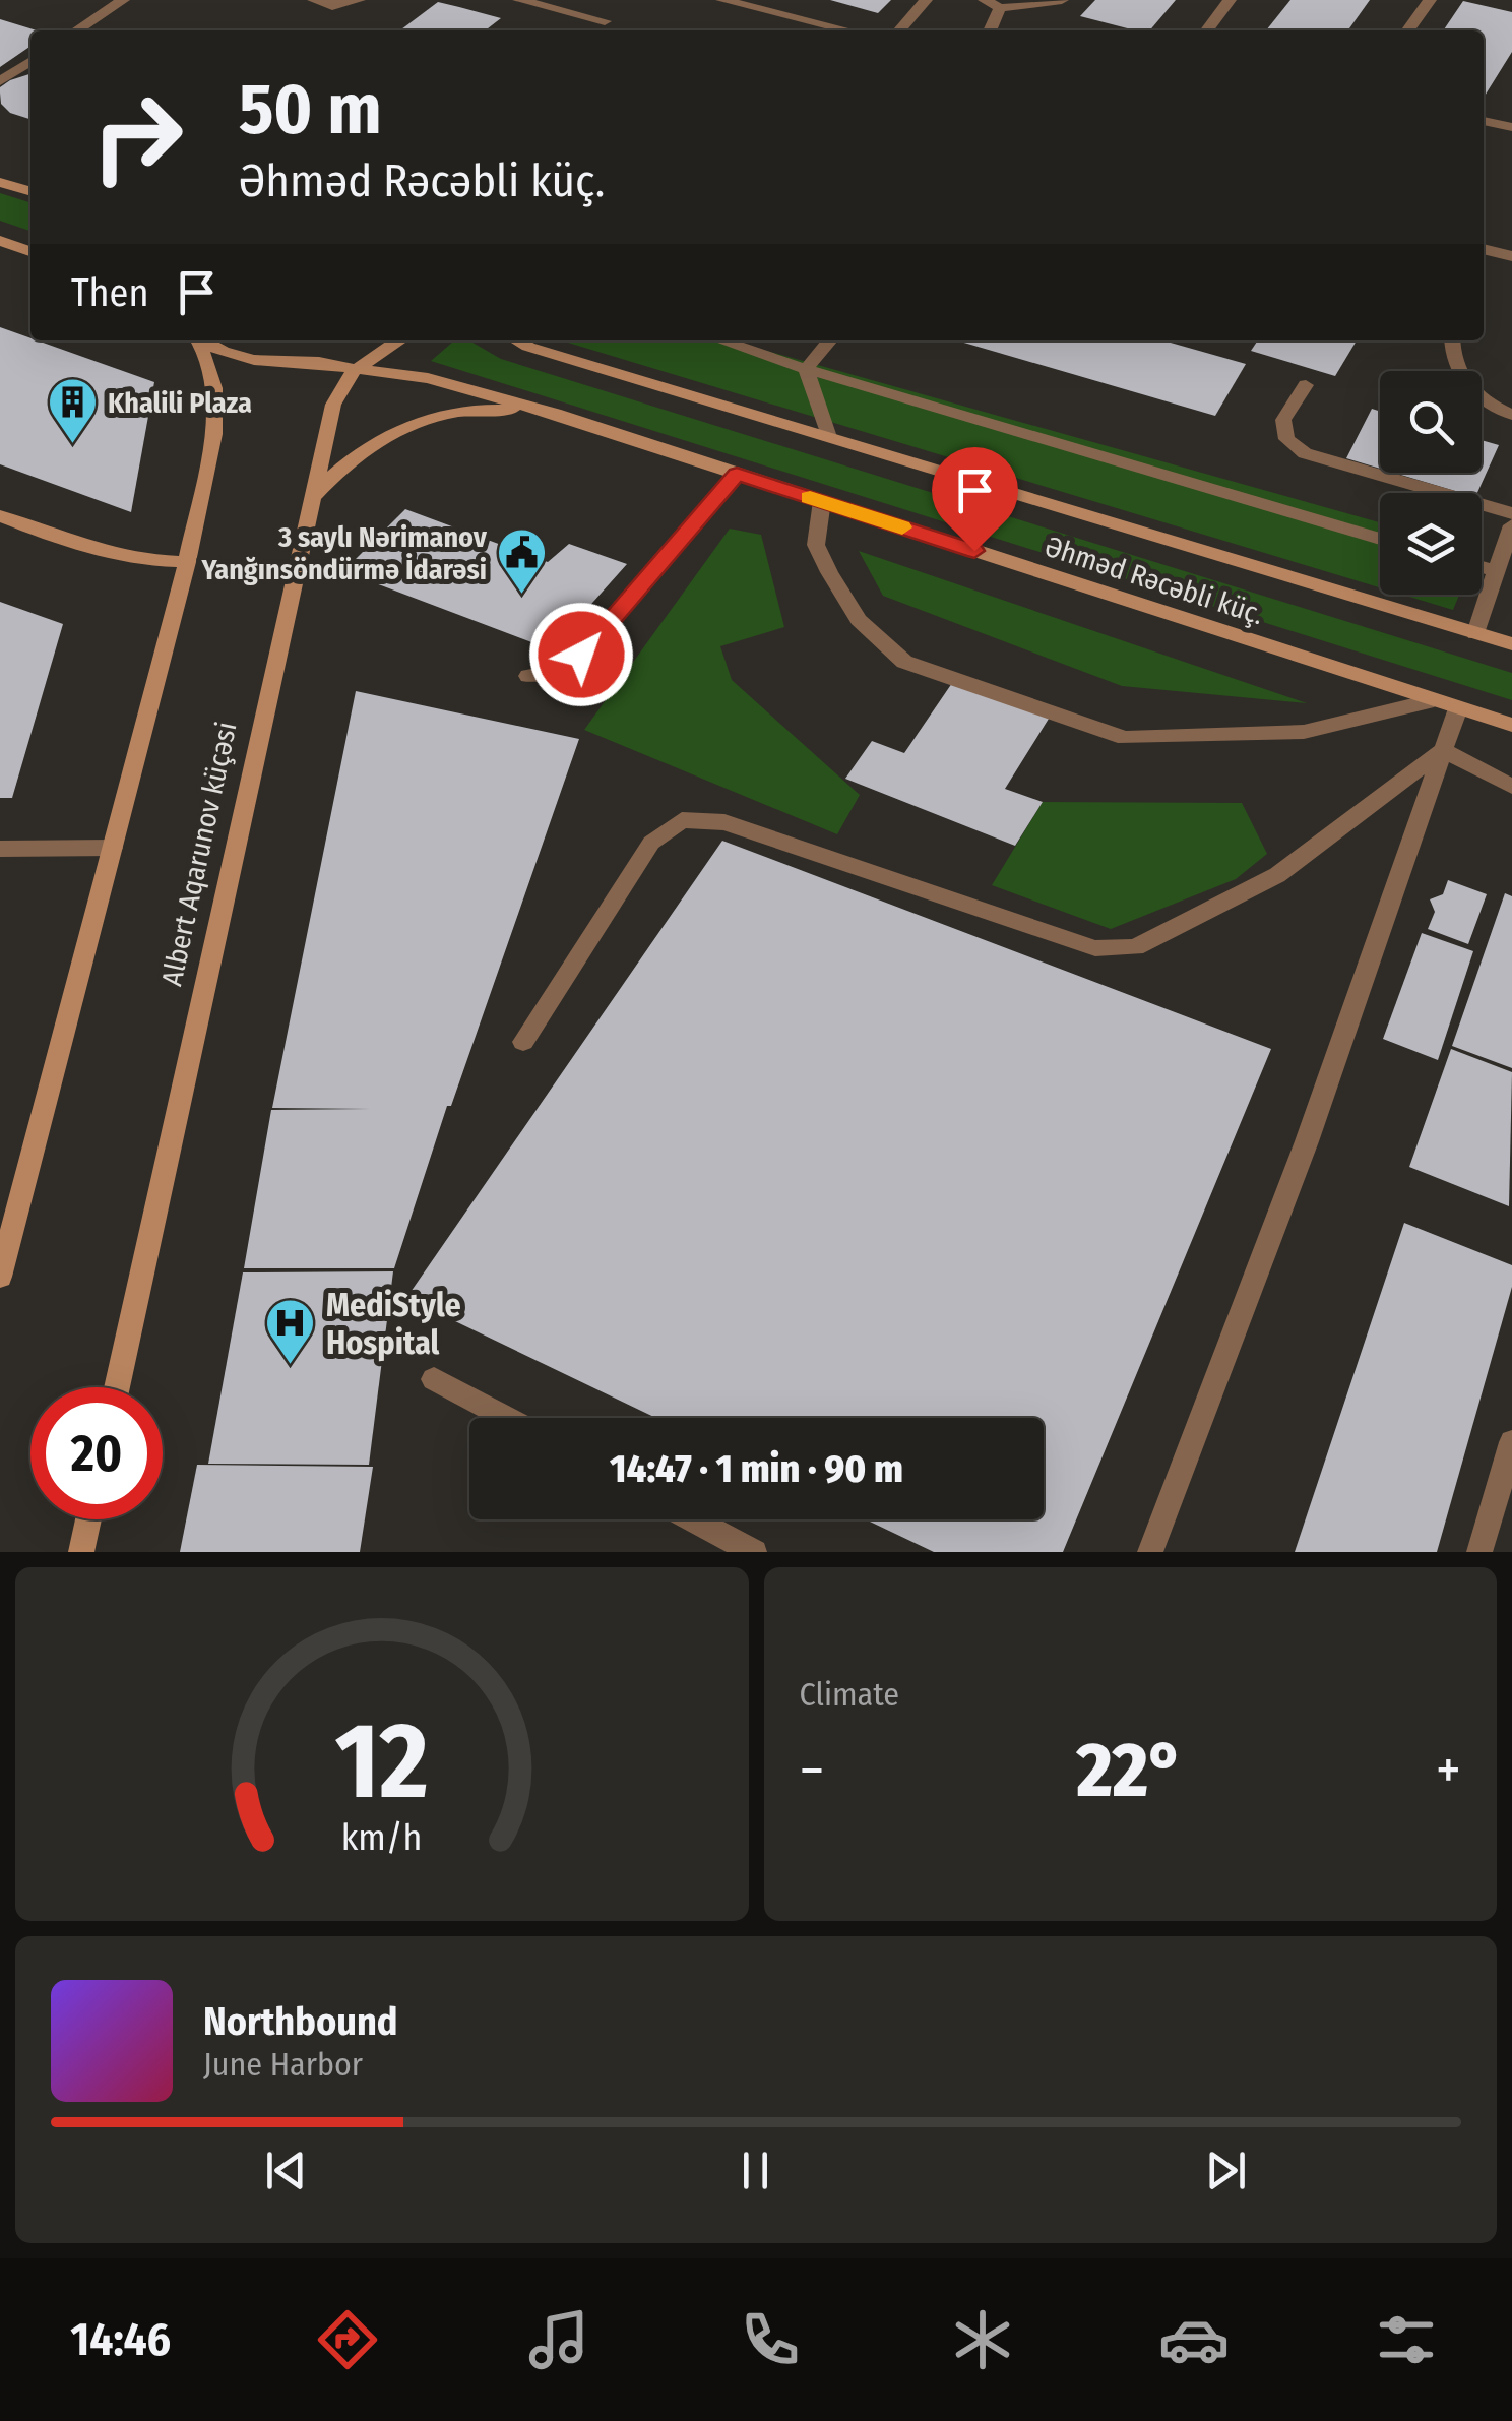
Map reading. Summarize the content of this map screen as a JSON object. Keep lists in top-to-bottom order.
{
  "streets": {
    "main road": ["Əhməd Rəcəbli küç.", "Albert Aqarunov küçəsi"]
  },
  "crossings": [
    ["Əhməd Rəcəbli küç.", "Albert Aqarunov küçəsi"]
  ],
  "places": {
    "building": ["Khalili Plaza"],
    "public building": ["3 saylı Nərimanov Yanğınsöndürmə İdarəsi"],
    "hospital": ["MediStyle Hospital"]
  },
  "page": {
    "turn": ["50 m", "Əhməd Rəcəbli küç."],
    "then": "Then",
    "limit": "20",
    "trip": "14:47 · 1 min · 90 m",
    "tile": "Climate",
    "heat": ["−", "22°", "+"],
    "song": ["Northbound", "June Harbor"],
    "tabs": "14:46",
    "gauge": ["12", "km/h"]
  }
}
